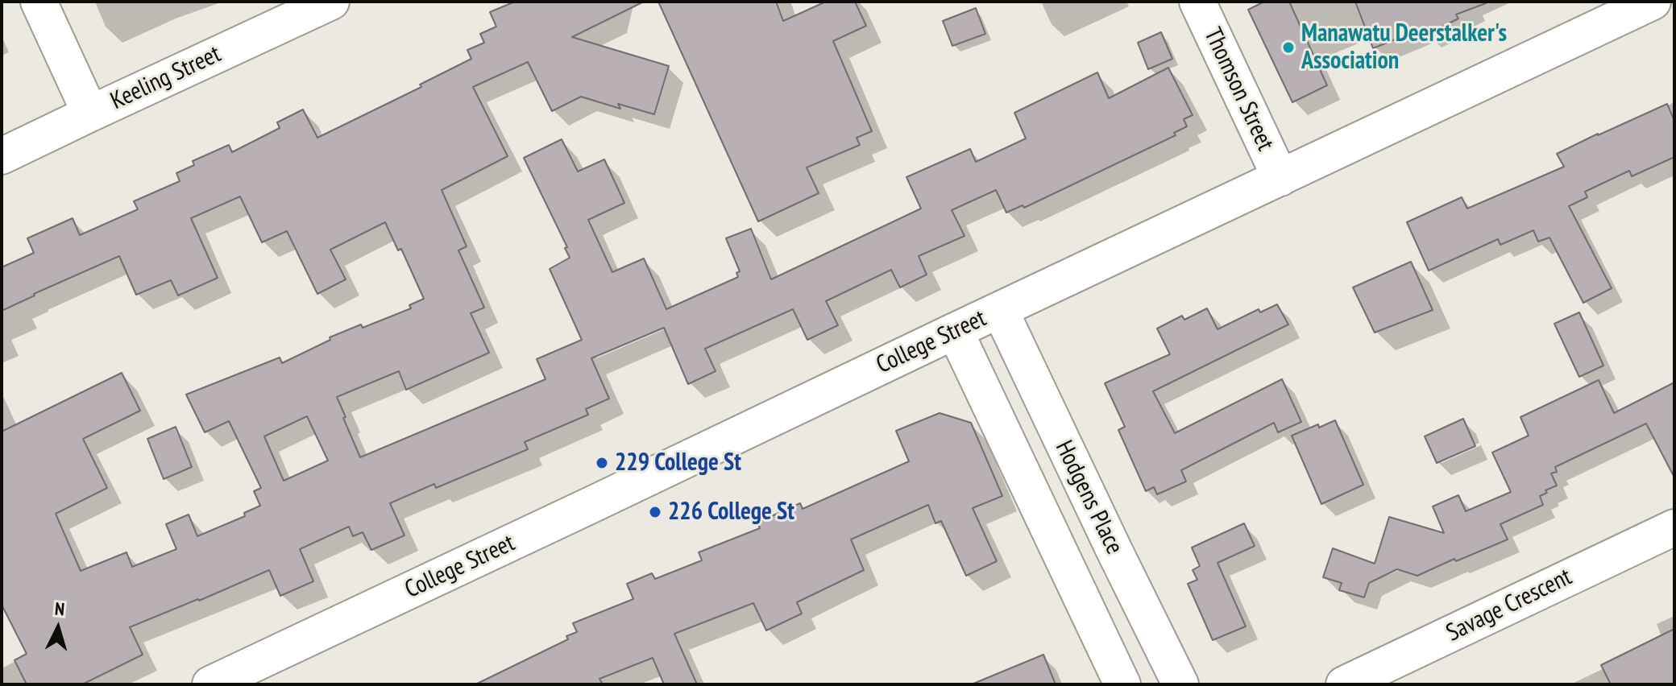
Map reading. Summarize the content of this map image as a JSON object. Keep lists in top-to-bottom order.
{
  "streets": {
    "street": [
      "Keeling Street",
      "Thomson Street",
      "College Street",
      "Hodgens Place",
      "Savage Crescent"
    ]
  },
  "crossings": [
    ["Thomson Street", "College Street"],
    ["College Street", "Hodgens Place"]
  ],
  "places": ["Manawatu Deerstalker's Association", "229 College St", "226 College St"],
  "north": "top"
}
